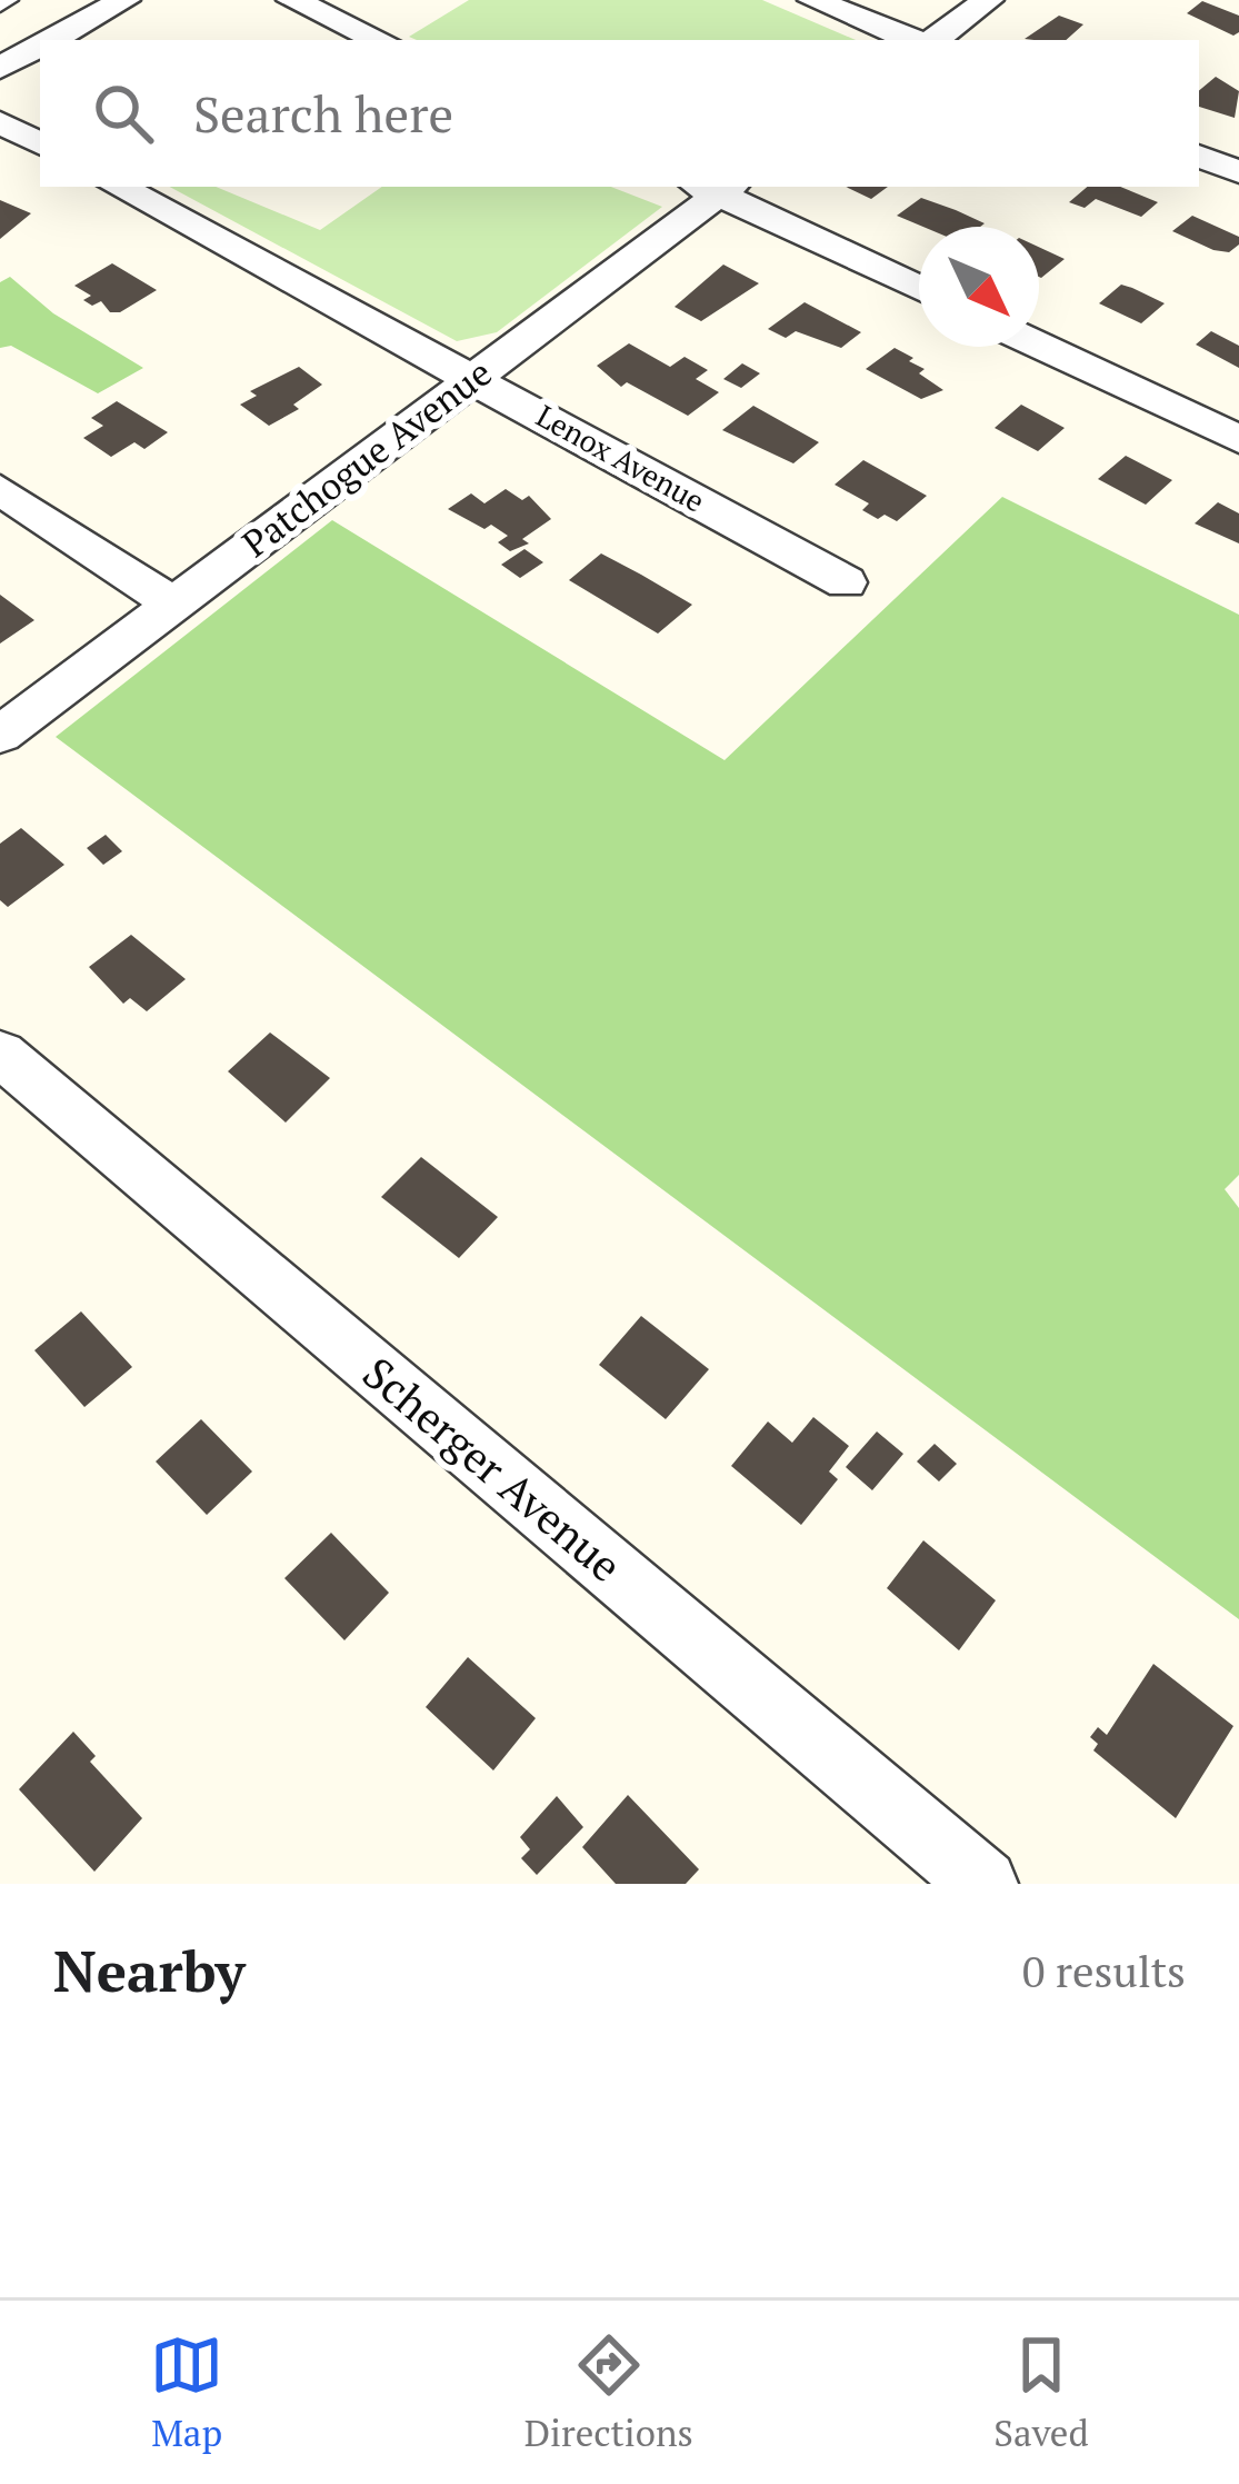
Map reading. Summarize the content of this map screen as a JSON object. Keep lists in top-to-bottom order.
{
  "streets": {
    "street": ["Patchogue Avenue", "Lenox Avenue", "Scherger Avenue"]
  },
  "crossings": [
    ["Patchogue Avenue", "Lenox Avenue"]
  ],
  "north": "bottom right",
  "page": {
    "search": "Search here",
    "heading": ["Nearby", "0 results"],
    "nav": ["Map", "Directions", "Saved"]
  }
}
